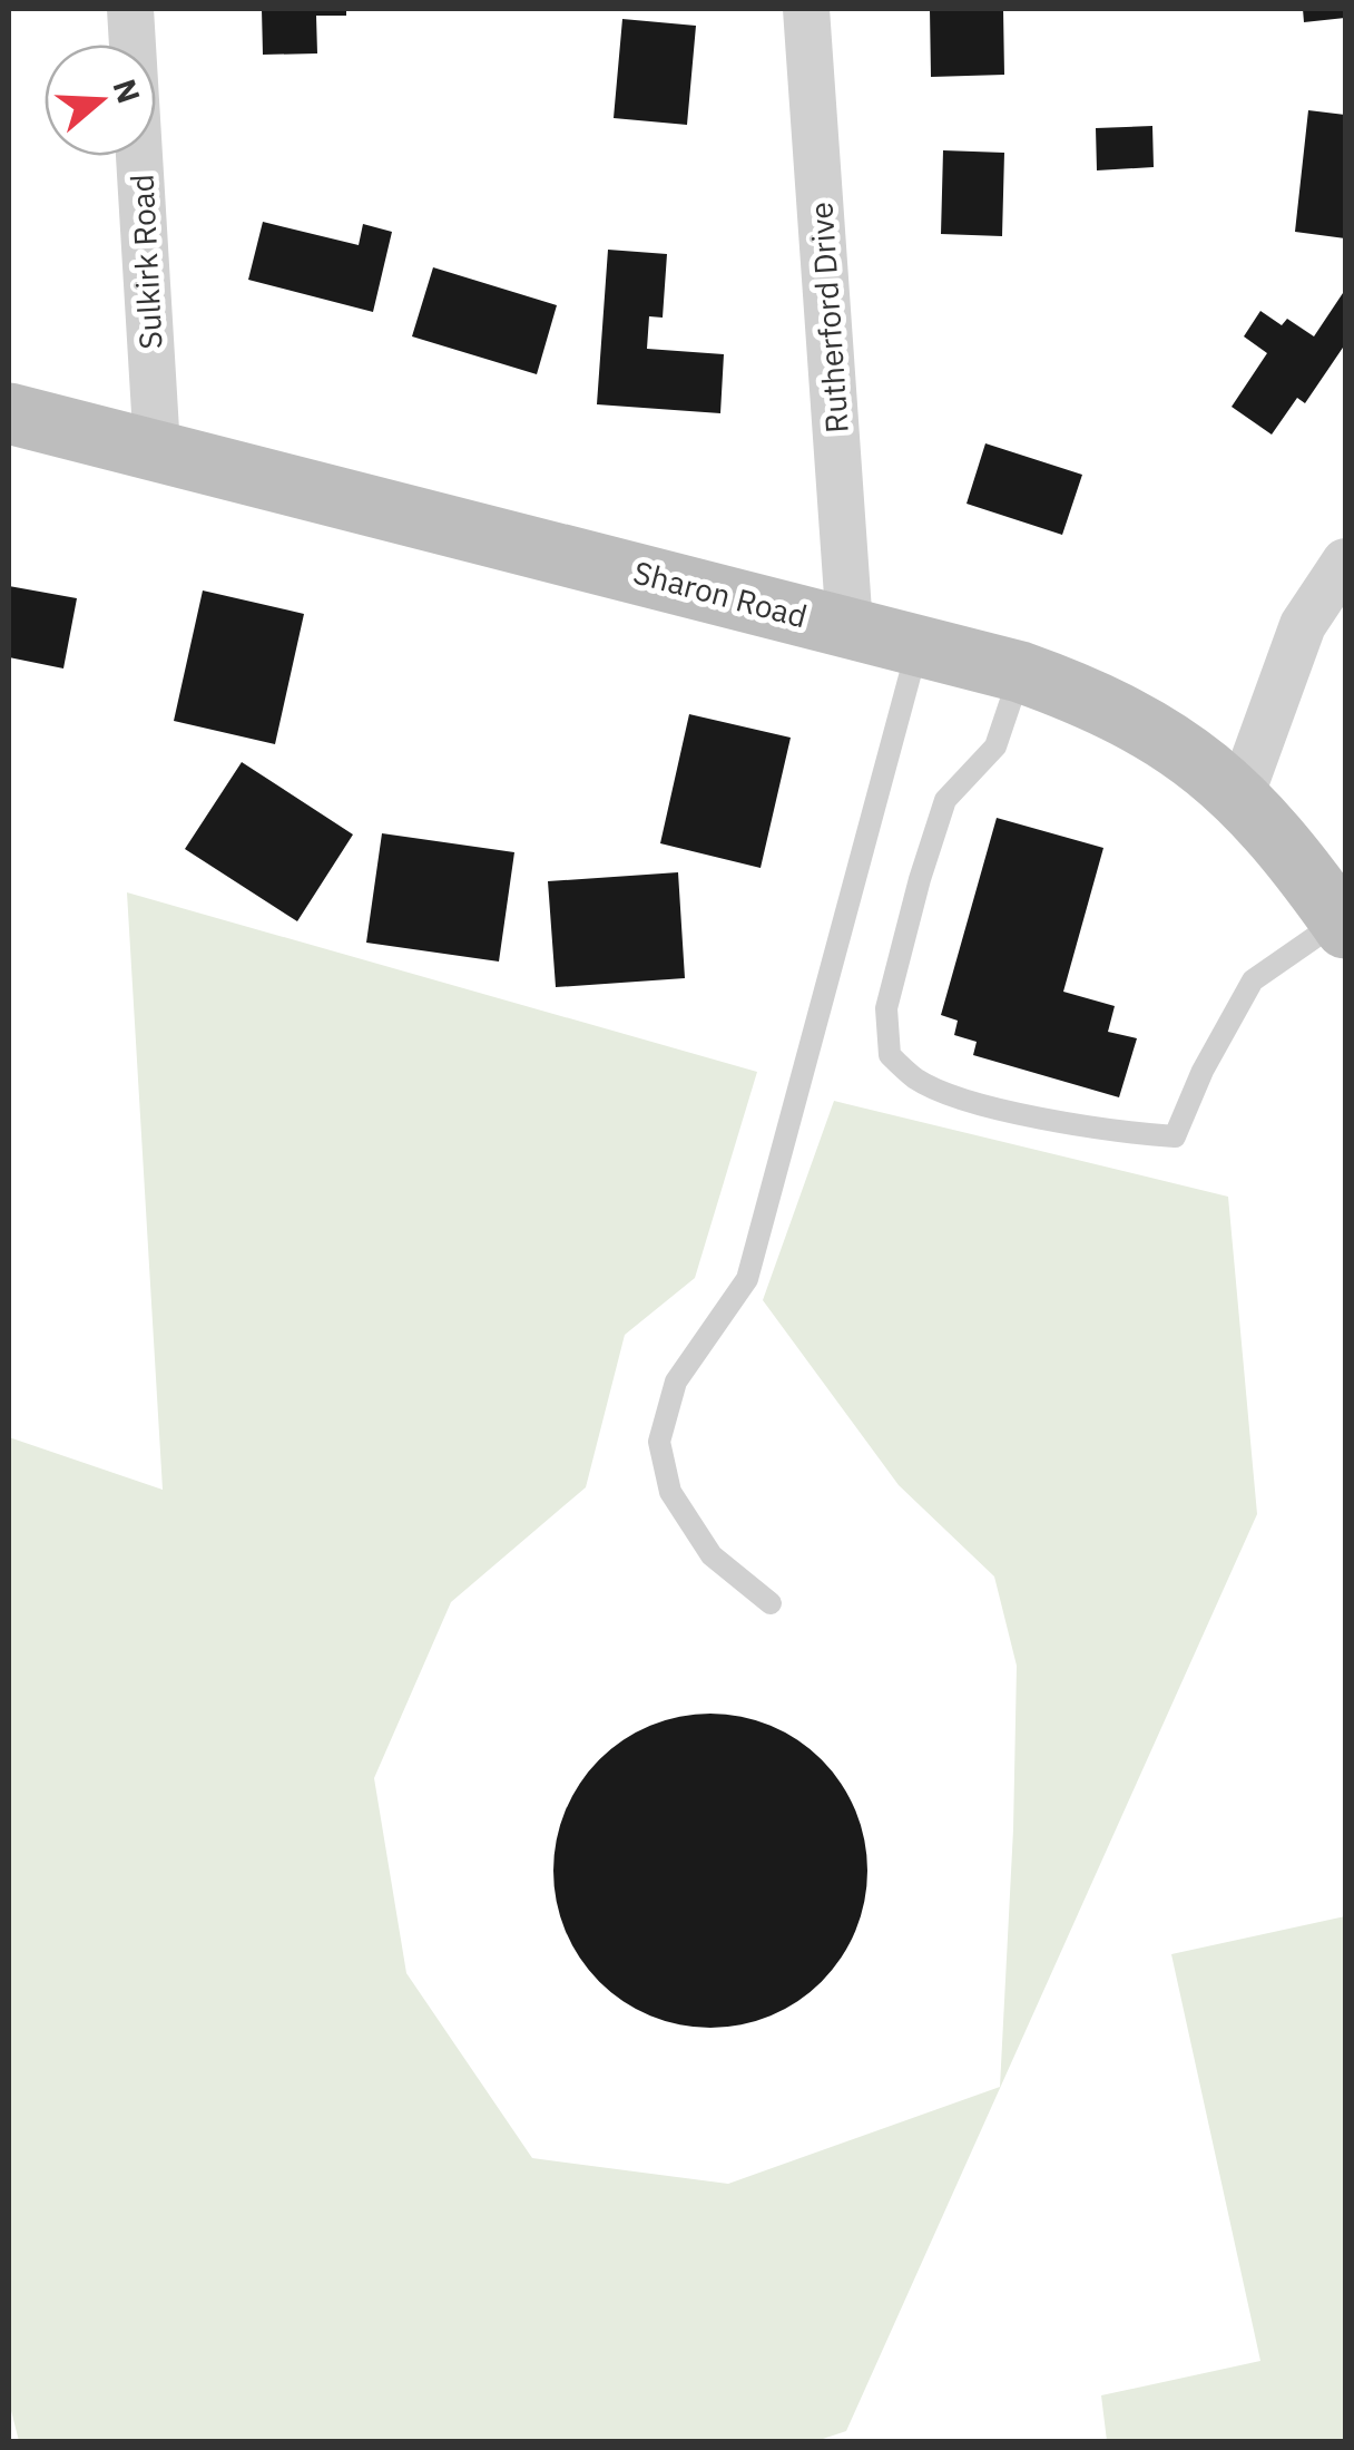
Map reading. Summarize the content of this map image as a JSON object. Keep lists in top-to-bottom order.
{
  "streets": {
    "main road": ["Sharon Road"],
    "street": ["Sulkirk Road", "Rutherford Drive"]
  },
  "crossings": [
    ["Sulkirk Road", "Sharon Road"],
    ["Rutherford Drive", "Sharon Road"]
  ],
  "north": "right"
}
